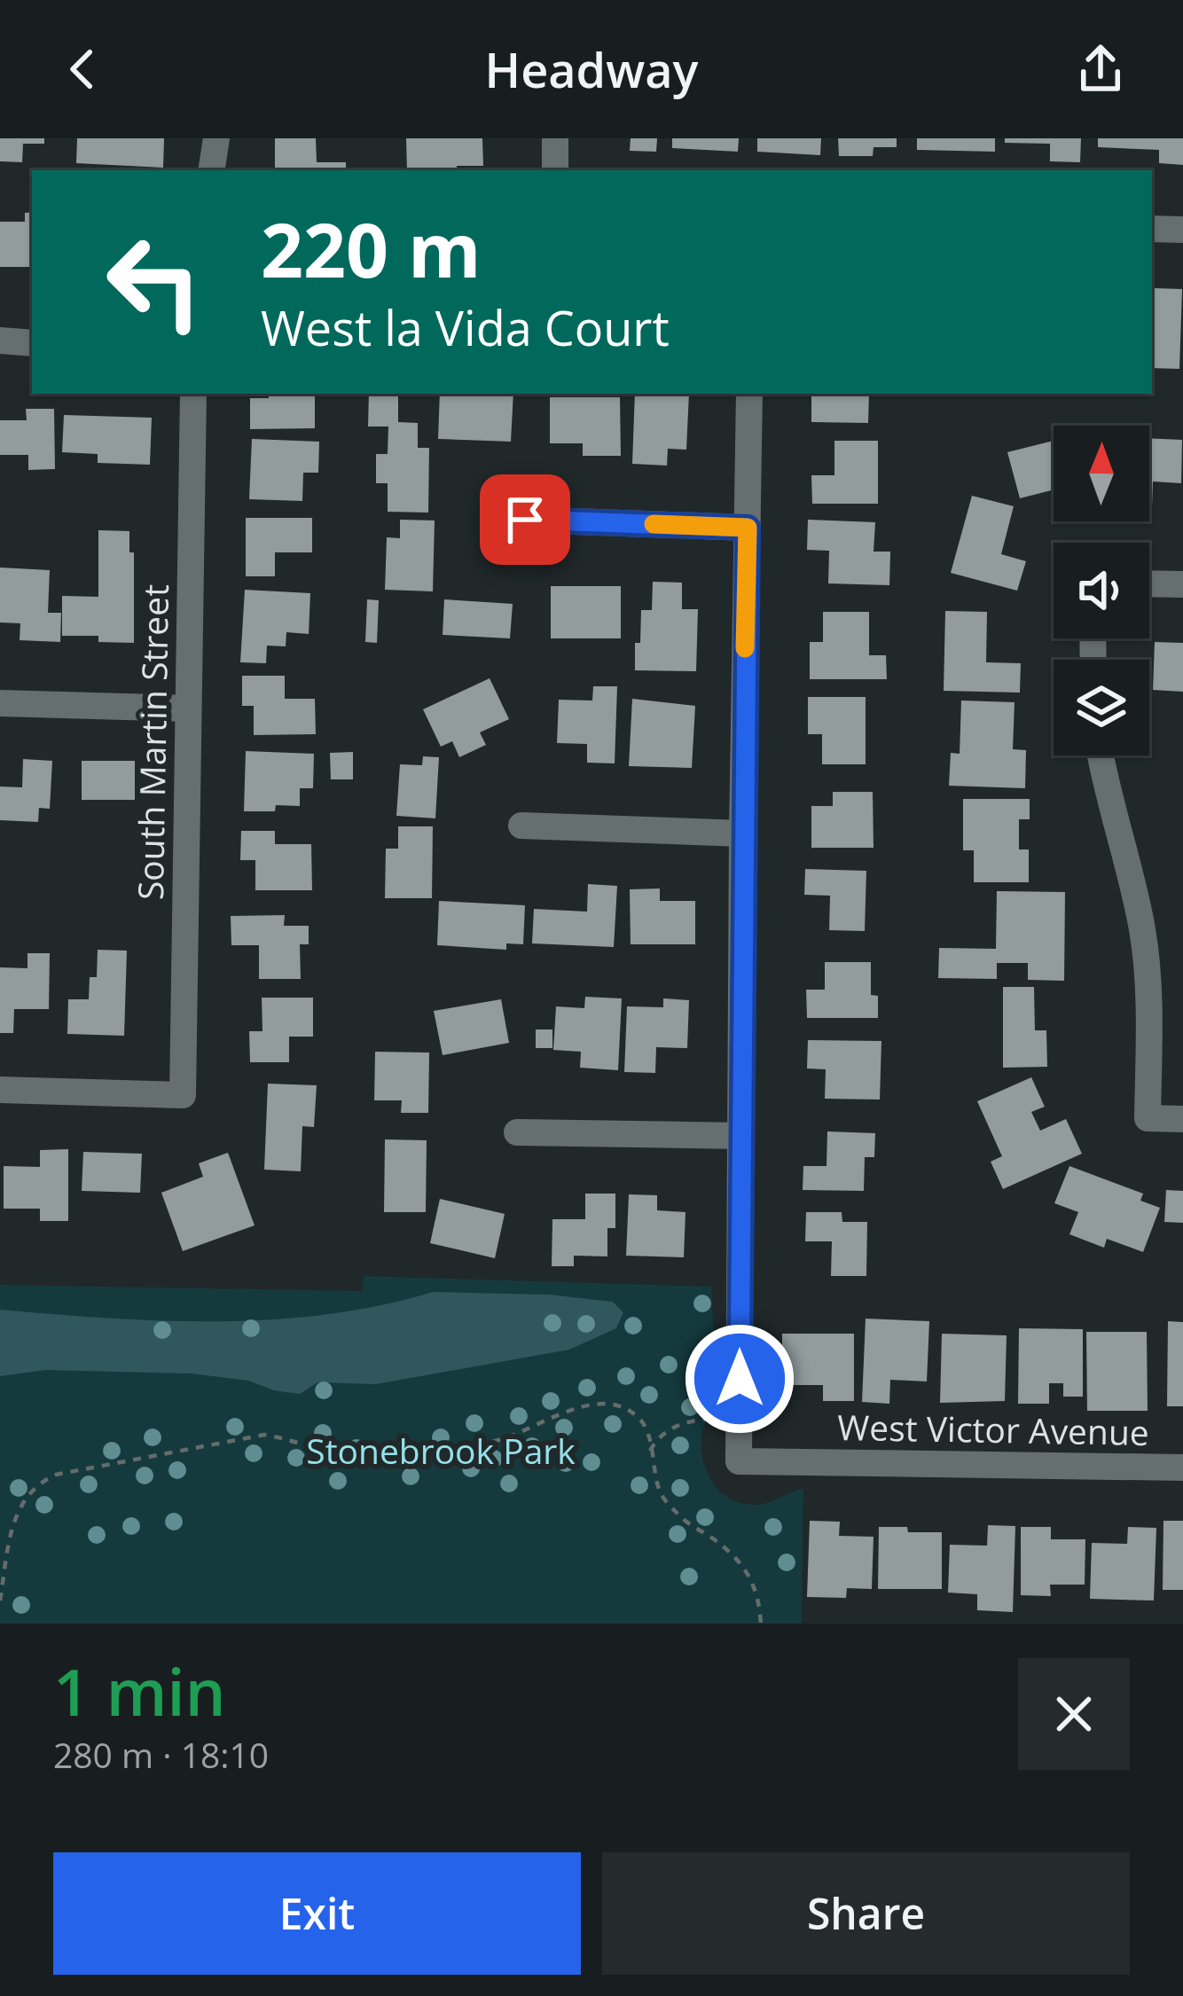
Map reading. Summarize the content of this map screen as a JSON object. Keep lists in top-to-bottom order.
{
  "streets": {
    "street": ["South Martin Street", "West Victor Avenue"]
  },
  "parks": ["Stonebrook Park"],
  "north": "top",
  "page": {
    "header": "Headway",
    "turn": ["220 m", "West la Vida Court"],
    "heading": ["1 min", "280 m · 18:10"],
    "buttons": ["Exit", "Share"]
  }
}
